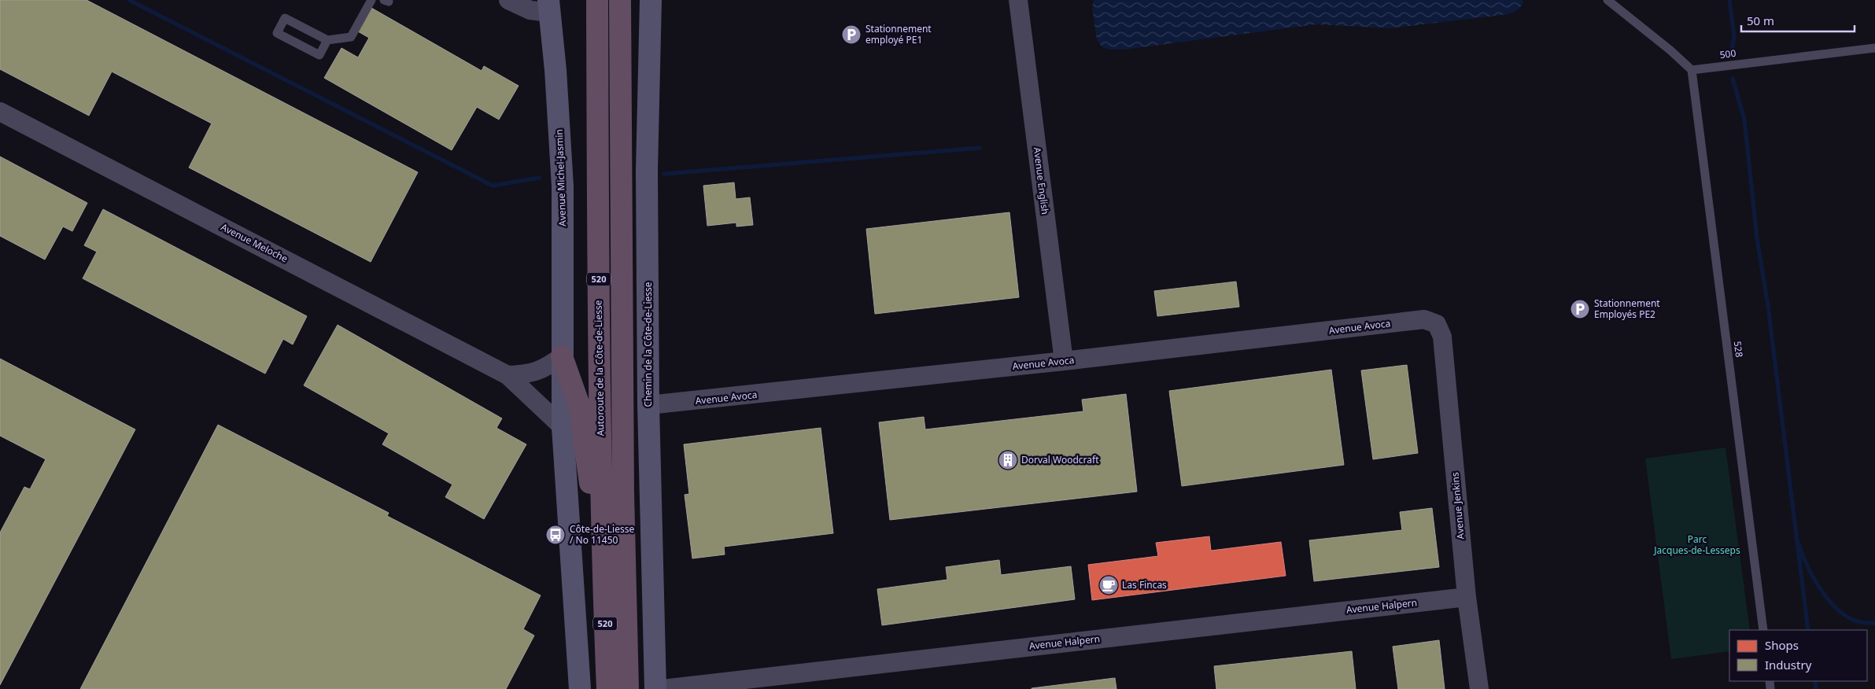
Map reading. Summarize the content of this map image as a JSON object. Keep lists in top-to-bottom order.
{
  "streets": {
    "highway": ["520", "Autoroute de la Côte-de-Liesse"],
    "main road": ["Avenue Michel-Jasmin", "Chemin de la Côte-de-Liesse"],
    "street": [
      "Avenue English",
      "Avenue Meloche",
      "Avenue Avoca",
      "Avenue Jenkins",
      "Avenue Halpern"
    ],
    "lane": ["500", "528"]
  },
  "crossings": [
    ["500", "528"],
    ["Avenue Michel-Jasmin", "Avenue Meloche"],
    ["Avenue English", "Avenue Avoca"],
    ["Avenue Avoca", "Chemin de la Côte-de-Liesse"],
    ["Avenue Avoca", "Avenue Jenkins"],
    ["Avenue Jenkins", "Avenue Halpern"]
  ],
  "parks": ["Parc Jacques-de-Lesseps"],
  "places": {
    "parking": ["Stationnement employé PE1", "Stationnement Employés PE2"],
    "building": ["Dorval Woodcraft"],
    "bus stop": ["Côte-de-Liesse / No 11450"],
    "cafe": ["Las Fincas"]
  },
  "legend": ["Shops", "Industry"],
  "scale_bar": "50 m"
}
